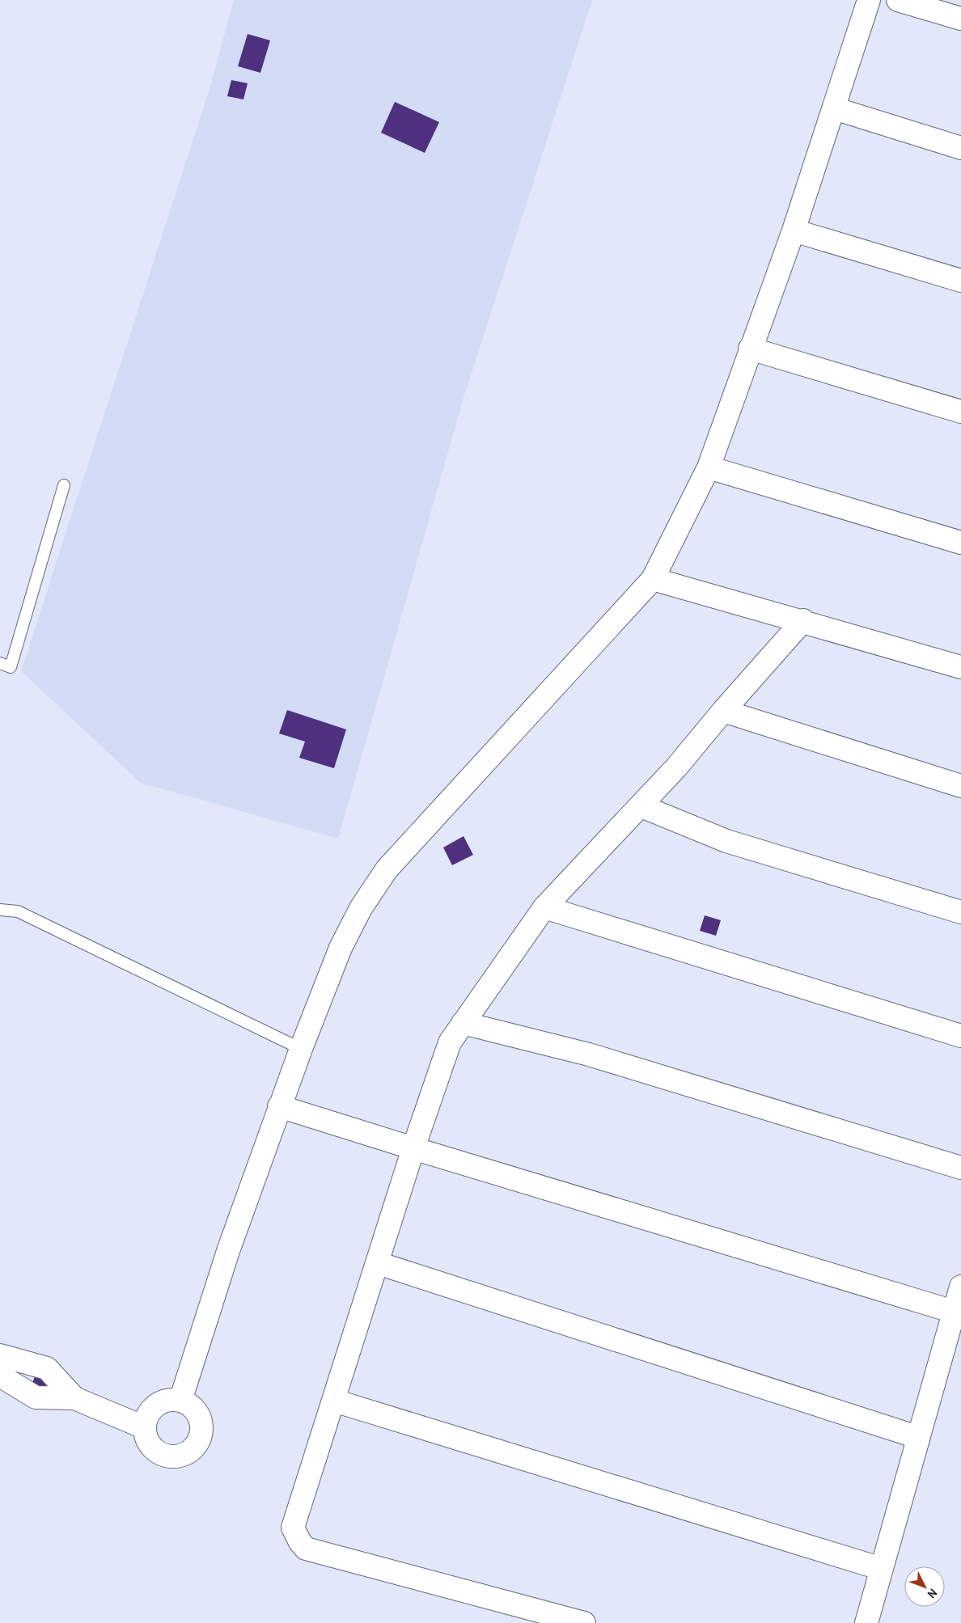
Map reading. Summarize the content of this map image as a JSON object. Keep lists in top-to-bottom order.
{
  "north": "bottom right"
}
